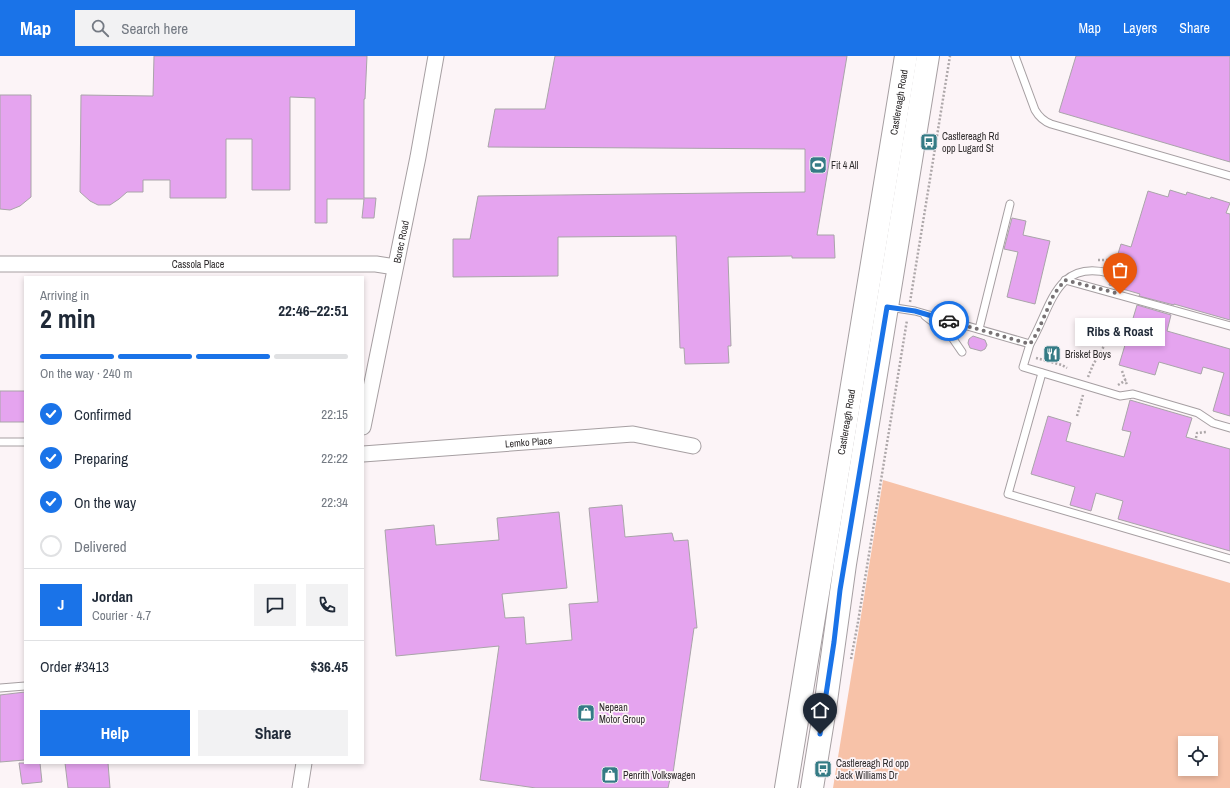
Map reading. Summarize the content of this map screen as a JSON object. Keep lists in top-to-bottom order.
{
  "streets": {
    "main road": ["Castlereagh Road"],
    "street": ["Borec Road", "Cassola Place", "Lemko Place"]
  },
  "crossings": [
    ["Borec Road", "Cassola Place"]
  ],
  "places": {
    "bus stop": ["Castlereagh Rd opp Lugard St", "Castlereagh Rd opp Jack Williams Dr"],
    "sports": ["Fit 4 All"],
    "other": ["Ribs & Roast"],
    "restaurant": ["Brisket Boys"],
    "shop": ["Nepean Motor Group", "Penrith Volkswagen"]
  },
  "page": {
    "header": "Map",
    "search": "Search here",
    "nav": ["Map", "Layers", "Share"],
    "heading": ["2 min", "Arriving in", "22:46–22:51"],
    "panel": [
      "Jordan",
      "Courier · 4.7",
      "Order #3413",
      "$36.45"
    ],
    "bubble": "Ribs & Roast",
    "bar": "On the way · 240 m",
    "list": [
      ["Confirmed", "22:15"],
      ["Preparing", "22:22"],
      ["On the way", "22:34"],
      "Delivered"
    ],
    "round": "J",
    "buttons": ["Help", "Share"]
  }
}
